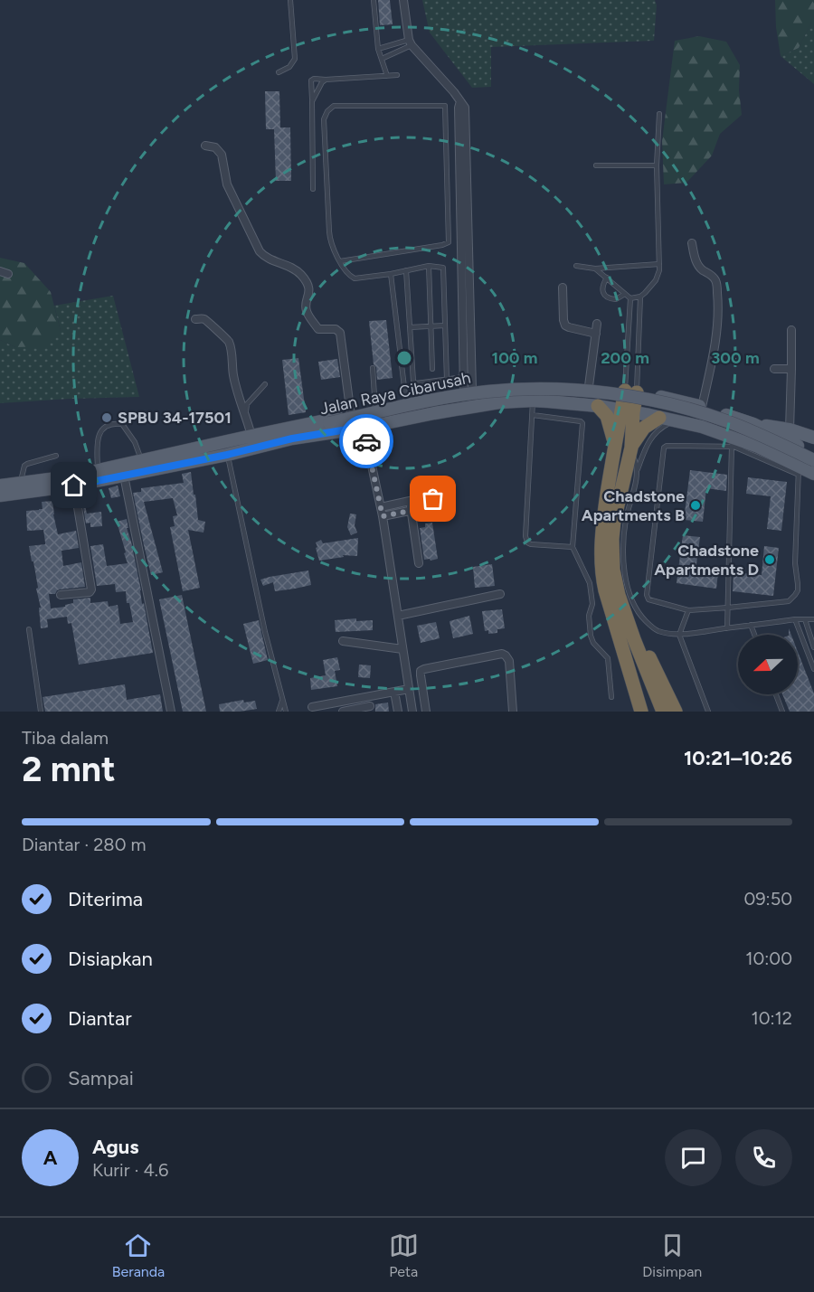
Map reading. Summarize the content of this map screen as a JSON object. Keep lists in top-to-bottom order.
{
  "streets": {
    "main road": ["Jalan Raya Cibarusah"]
  },
  "places": ["SPBU 34-17501", "Chadstone Apartments B", "Chadstone Apartments D"],
  "north": "left",
  "page": {
    "heading": ["2 mnt", "Tiba dalam", "10:21–10:26"],
    "panel": ["Agus", "Kurir · 4.6"],
    "bar": "Diantar · 280 m",
    "list": [
      ["Diterima", "09:50"],
      ["Disiapkan", "10:00"],
      ["Diantar", "10:12"],
      "Sampai"
    ],
    "round": "A",
    "tabs": ["Beranda", "Peta", "Disimpan"]
  },
  "rings": ["100 m", "200 m", "300 m"]
}
